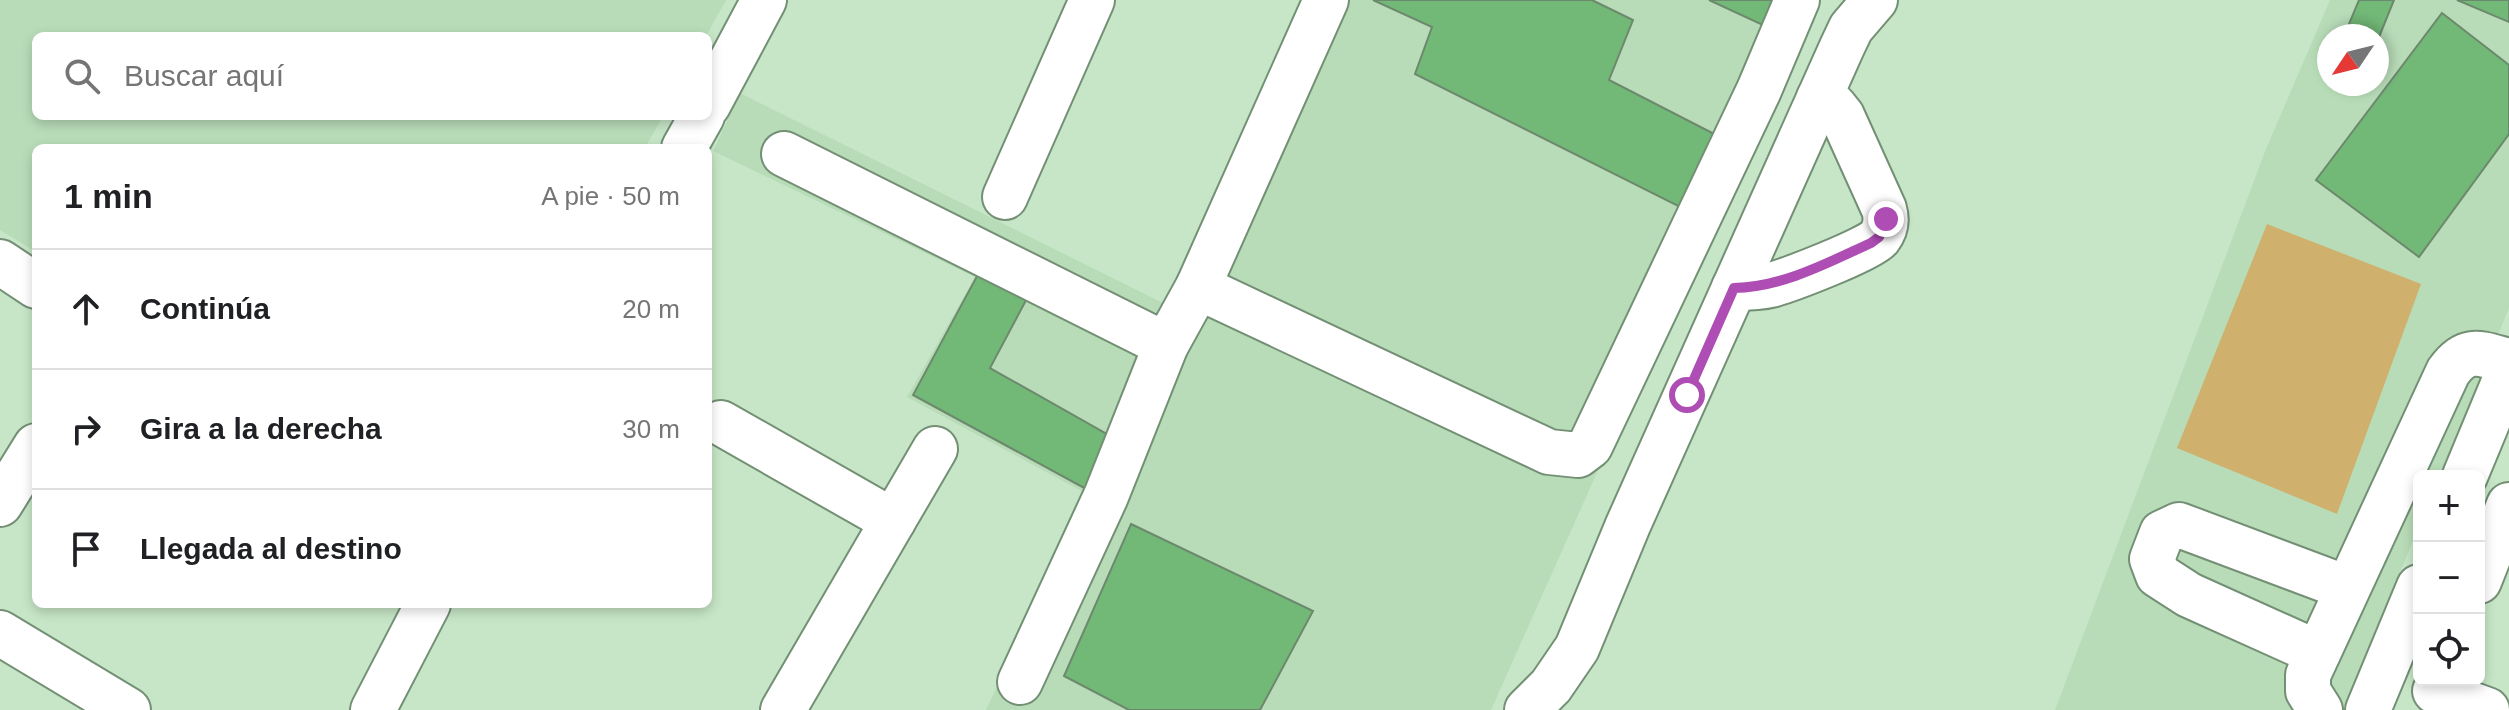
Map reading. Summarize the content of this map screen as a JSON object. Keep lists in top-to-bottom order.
{
  "north": "bottom left",
  "page": {
    "search": "Buscar aquí",
    "heading": ["1 min", "A pie · 50 m"],
    "list": [
      ["Continúa", "20 m"],
      ["Gira a la derecha", "30 m"],
      "Llegada al destino"
    ],
    "map_buttons": ["+", "−"]
  }
}
